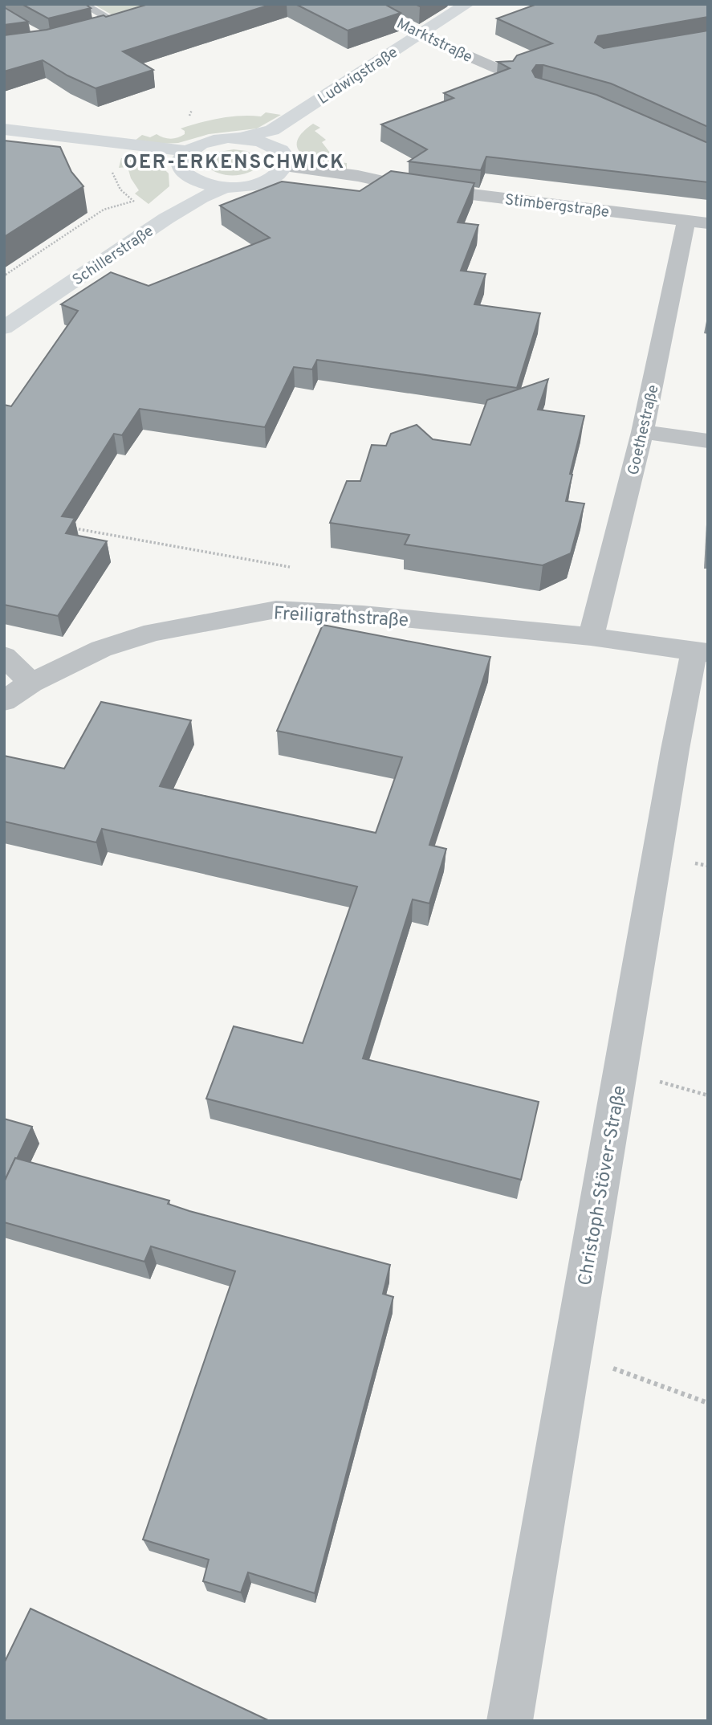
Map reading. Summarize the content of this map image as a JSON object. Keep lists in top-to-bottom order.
{
  "streets": {
    "main road": ["Ludwigstraße", "Schillerstraße"],
    "street": [
      "Marktstraße",
      "Stimbergstraße",
      "Goethestraße",
      "Freiligrathstraße",
      "Christoph-Stöver-Straße"
    ]
  },
  "crossings": [
    ["Marktstraße", "Ludwigstraße"],
    ["Ludwigstraße", "Stimbergstraße"],
    ["Stimbergstraße", "Goethestraße"],
    ["Goethestraße", "Freiligrathstraße"],
    ["Freiligrathstraße", "Christoph-Stöver-Straße"]
  ],
  "districts": ["OER-ERKENSCHWICK"]
}
